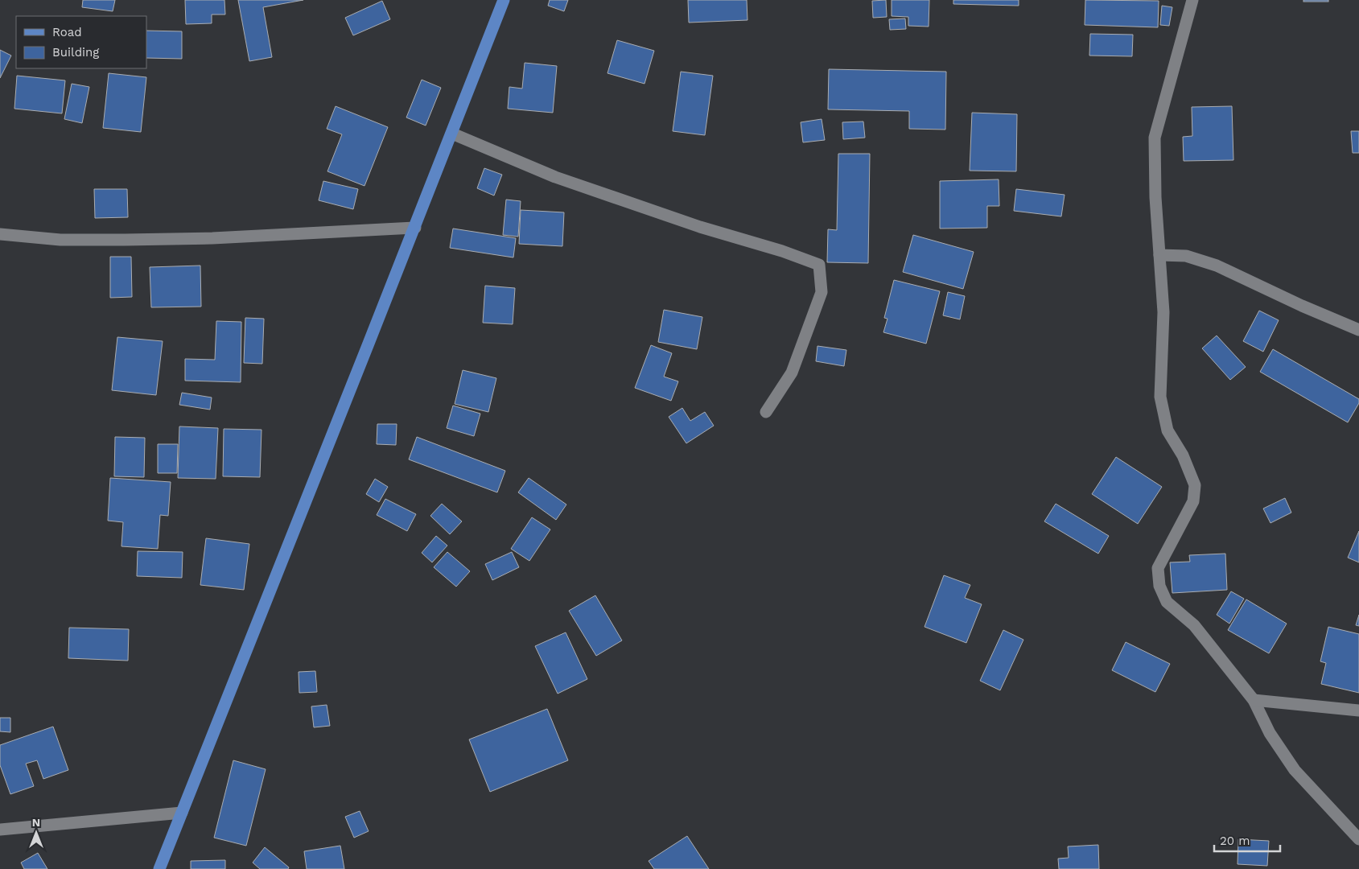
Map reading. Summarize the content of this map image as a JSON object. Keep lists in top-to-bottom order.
{
  "legend": ["Road", "Building"],
  "scale_bar": "20 m",
  "north": "top"
}
